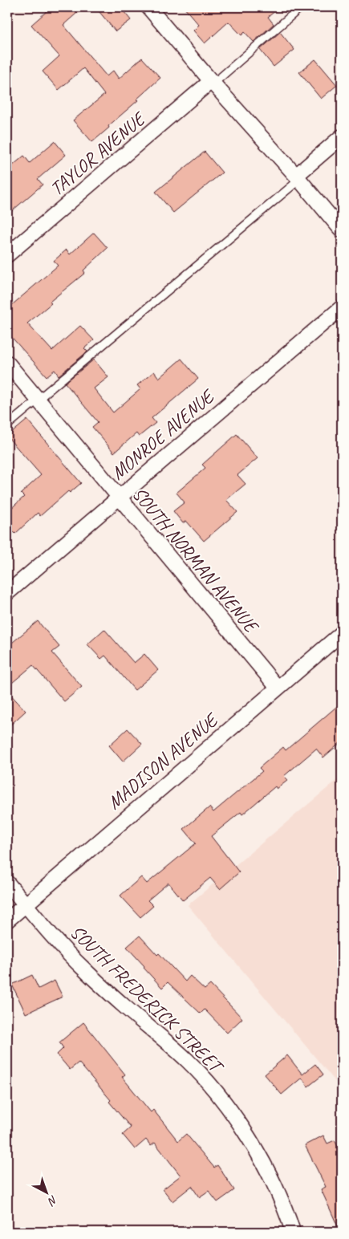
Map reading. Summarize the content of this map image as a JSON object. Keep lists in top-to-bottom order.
{
  "streets": {
    "street": [
      "TAYLOR AVENUE",
      "MONROE AVENUE",
      "SOUTH NORMAN AVENUE",
      "MADISON AVENUE",
      "SOUTH FREDERICK STREET"
    ]
  },
  "crossings": [
    ["MONROE AVENUE", "SOUTH NORMAN AVENUE"],
    ["SOUTH NORMAN AVENUE", "MADISON AVENUE"],
    ["MADISON AVENUE", "SOUTH FREDERICK STREET"]
  ],
  "north": "bottom right"
}
